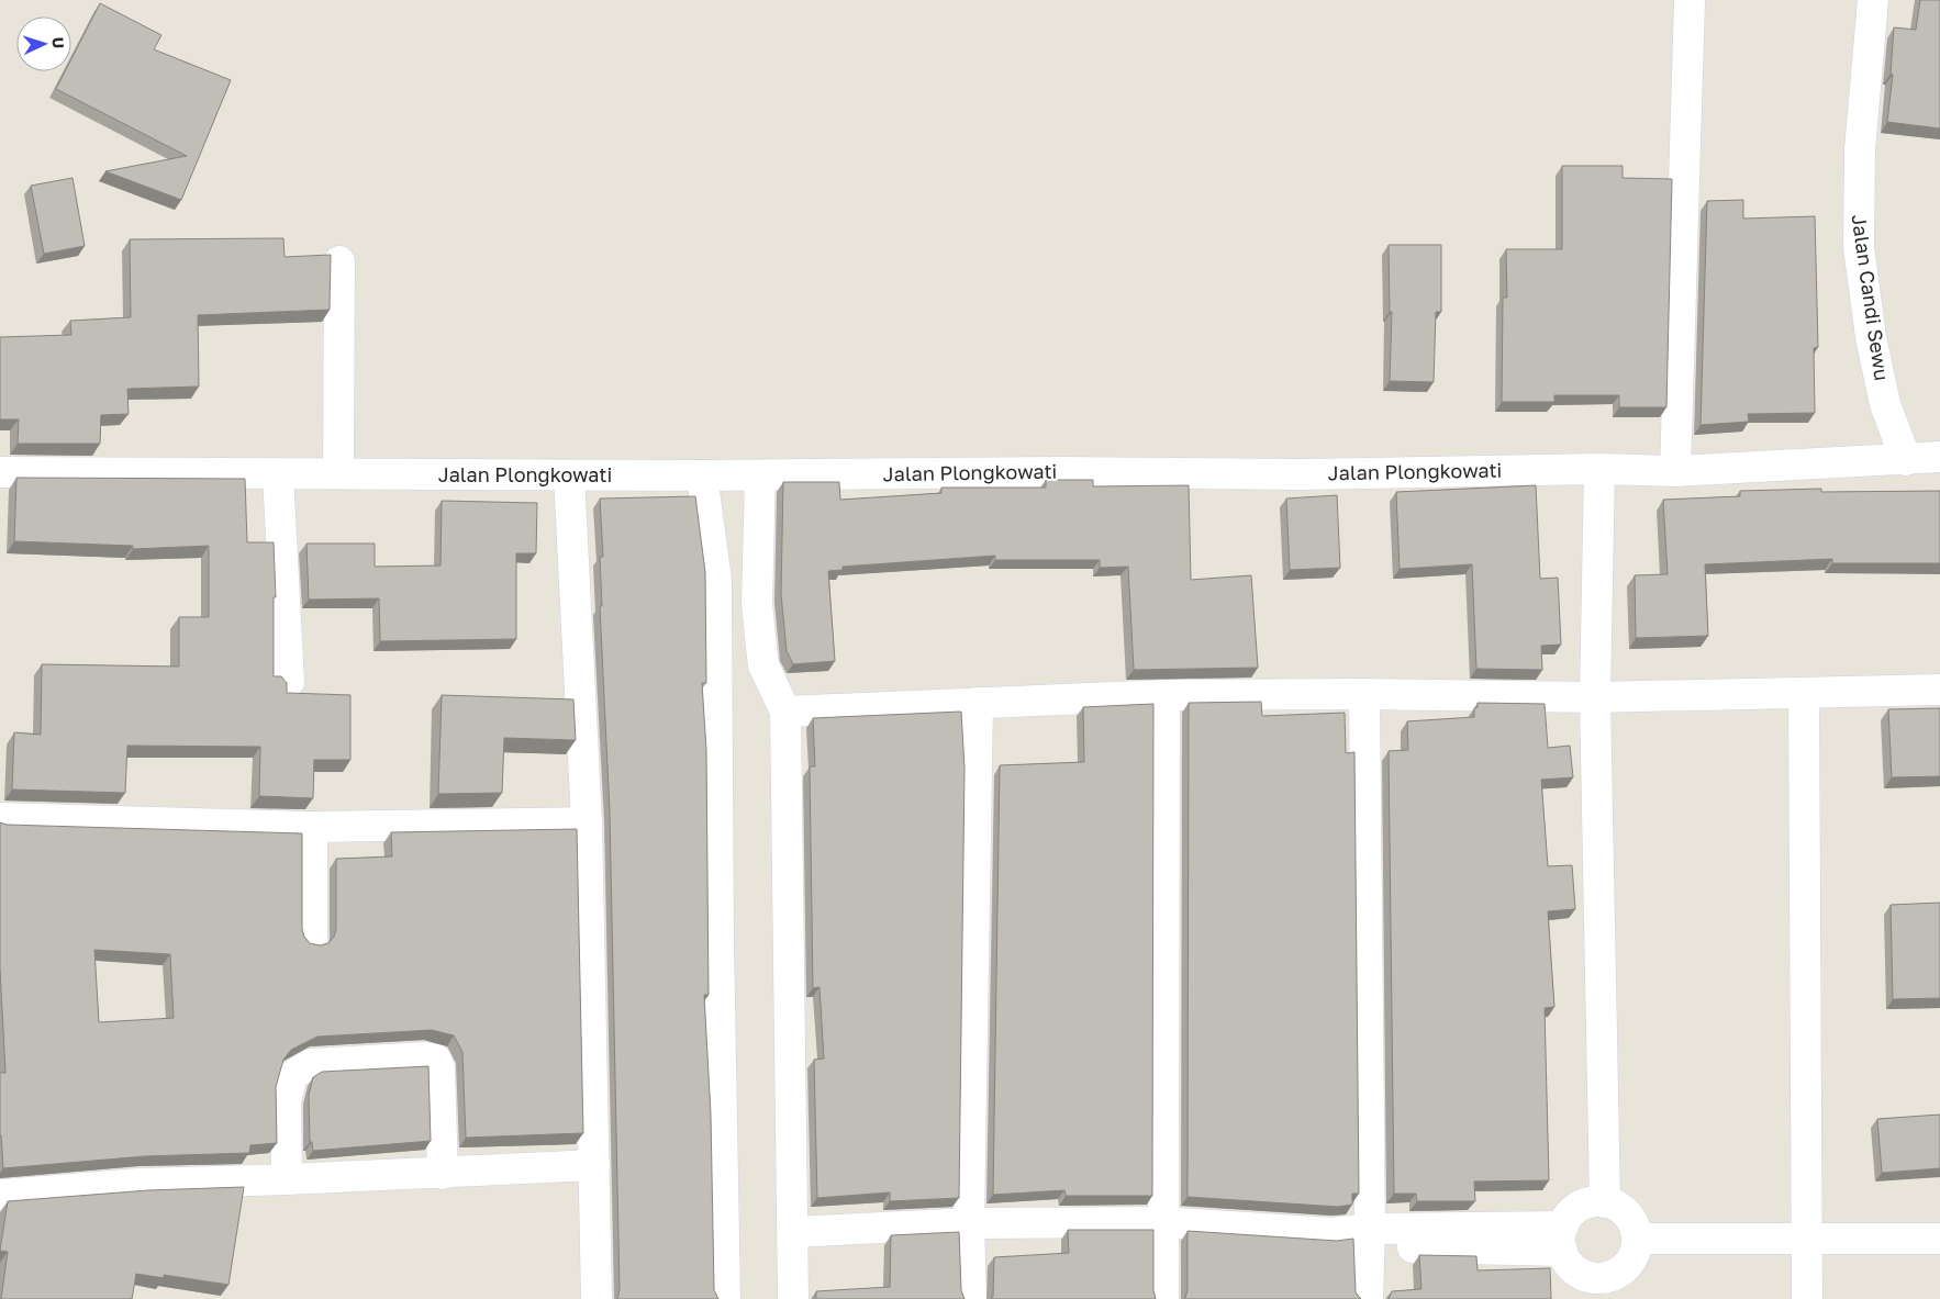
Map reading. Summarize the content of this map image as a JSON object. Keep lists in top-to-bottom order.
{
  "streets": {
    "street": ["Jalan Candi Sewu", "Jalan Plongkowati"]
  },
  "crossings": [
    ["Jalan Candi Sewu", "Jalan Plongkowati"]
  ],
  "north": "right"
}
